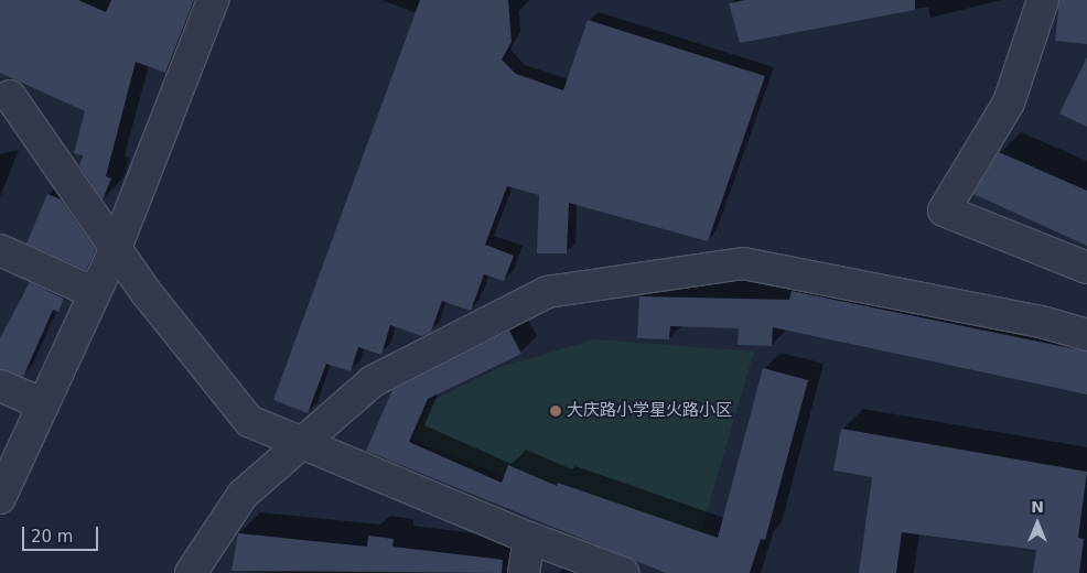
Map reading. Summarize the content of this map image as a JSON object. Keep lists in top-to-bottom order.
{
  "places": ["大庆路小学星火路小区"],
  "scale_bar": "20 m",
  "north": "top"
}
